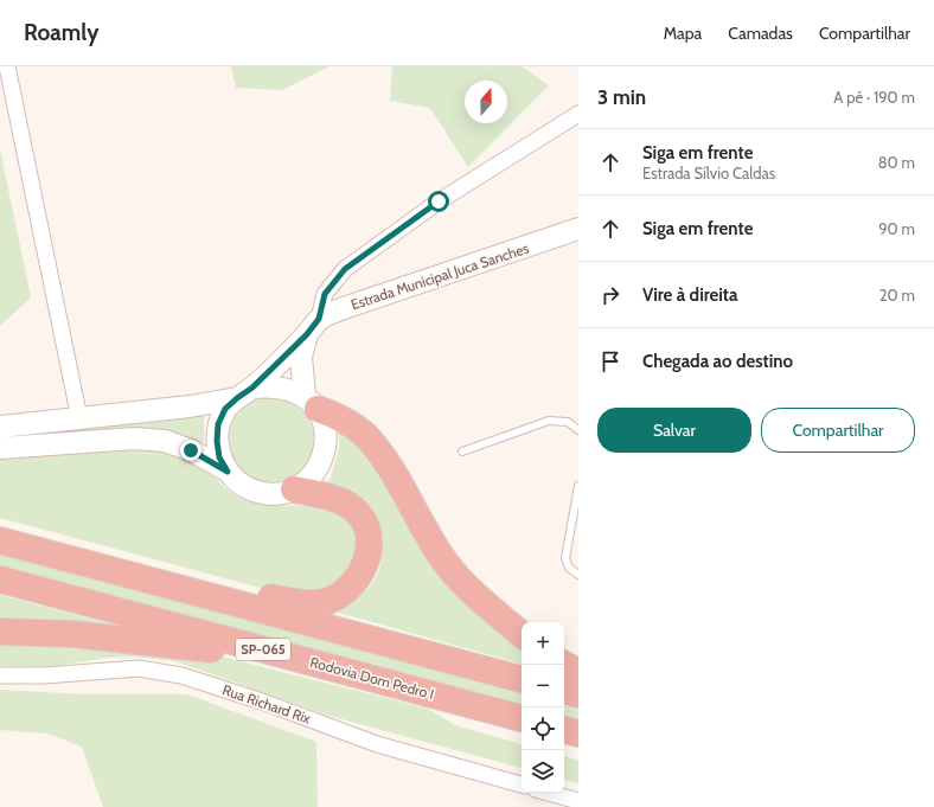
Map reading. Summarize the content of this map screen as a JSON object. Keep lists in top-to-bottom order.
{
  "streets": {
    "highway": ["SP-065", "Rodovia Dom Pedro I"],
    "main road": ["Estrada Municipal Juca Sanches"],
    "street": ["Rua Richard Rix"]
  },
  "north": "top",
  "page": {
    "header": "Roamly",
    "nav": ["Mapa", "Camadas", "Compartilhar"],
    "heading": ["3 min", "A pé · 190 m"],
    "list": [
      ["Siga em frente", "Estrada Sílvio Caldas", "80 m"],
      ["Siga em frente", "90 m"],
      ["Vire à direita", "20 m"],
      "Chegada ao destino"
    ],
    "buttons": ["Salvar", "Compartilhar"],
    "map_buttons": ["+", "−"]
  }
}
